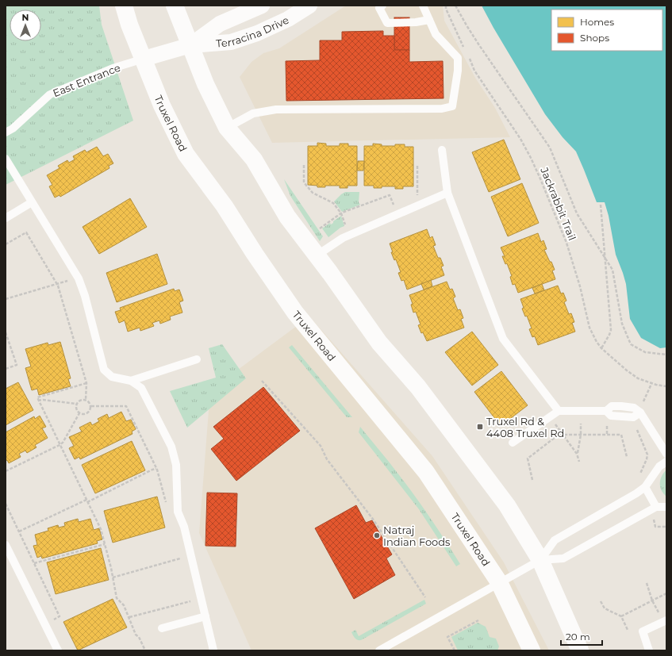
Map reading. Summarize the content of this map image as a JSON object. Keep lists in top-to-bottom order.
{
  "streets": {
    "main road": ["Truxel Road"],
    "street": ["Terracina Drive"],
    "lane": ["East Entrance"],
    "path": ["Jackrabbit Trail"]
  },
  "crossings": [
    ["Terracina Drive", "East Entrance"],
    ["Terracina Drive", "Truxel Road"],
    ["East Entrance", "Truxel Road"]
  ],
  "places": {
    "transit": ["Truxel Rd & 4408 Truxel Rd"],
    "other": ["Natraj Indian Foods"]
  },
  "legend": ["Homes", "Shops"],
  "scale_bar": "20 m",
  "north": "top"
}
